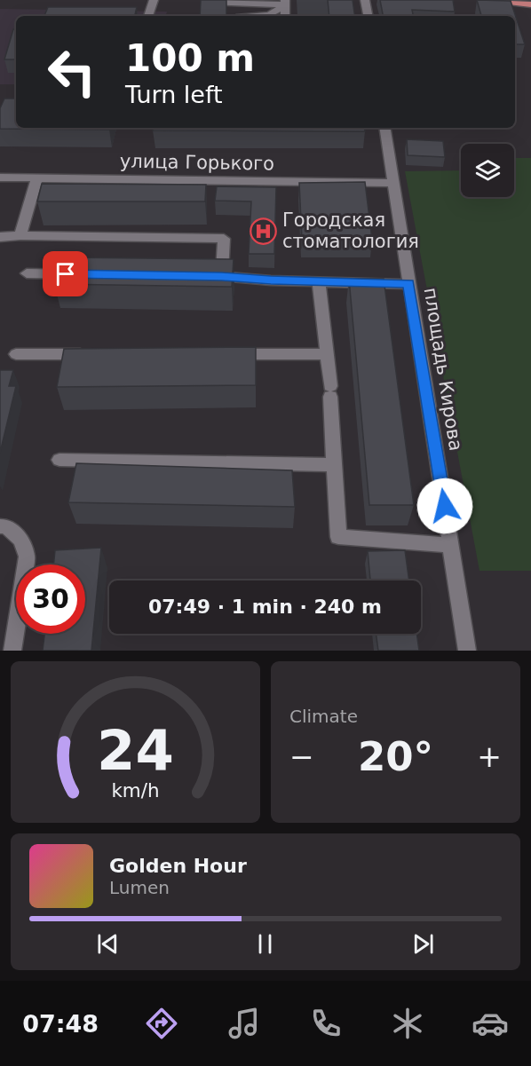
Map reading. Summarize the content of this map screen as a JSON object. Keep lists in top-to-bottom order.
{
  "streets": {
    "street": ["улица Горького", "площадь Кирова"]
  },
  "crossings": [
    ["улица Горького", "площадь Кирова"]
  ],
  "places": {
    "hospital": ["Городская стоматология"]
  },
  "page": {
    "turn": ["100 m", "Turn left"],
    "limit": "30",
    "trip": "07:49 · 1 min · 240 m",
    "tile": "Climate",
    "heat": ["−", "20°", "+"],
    "song": ["Golden Hour", "Lumen"],
    "tabs": "07:48",
    "gauge": ["24", "km/h"]
  }
}
